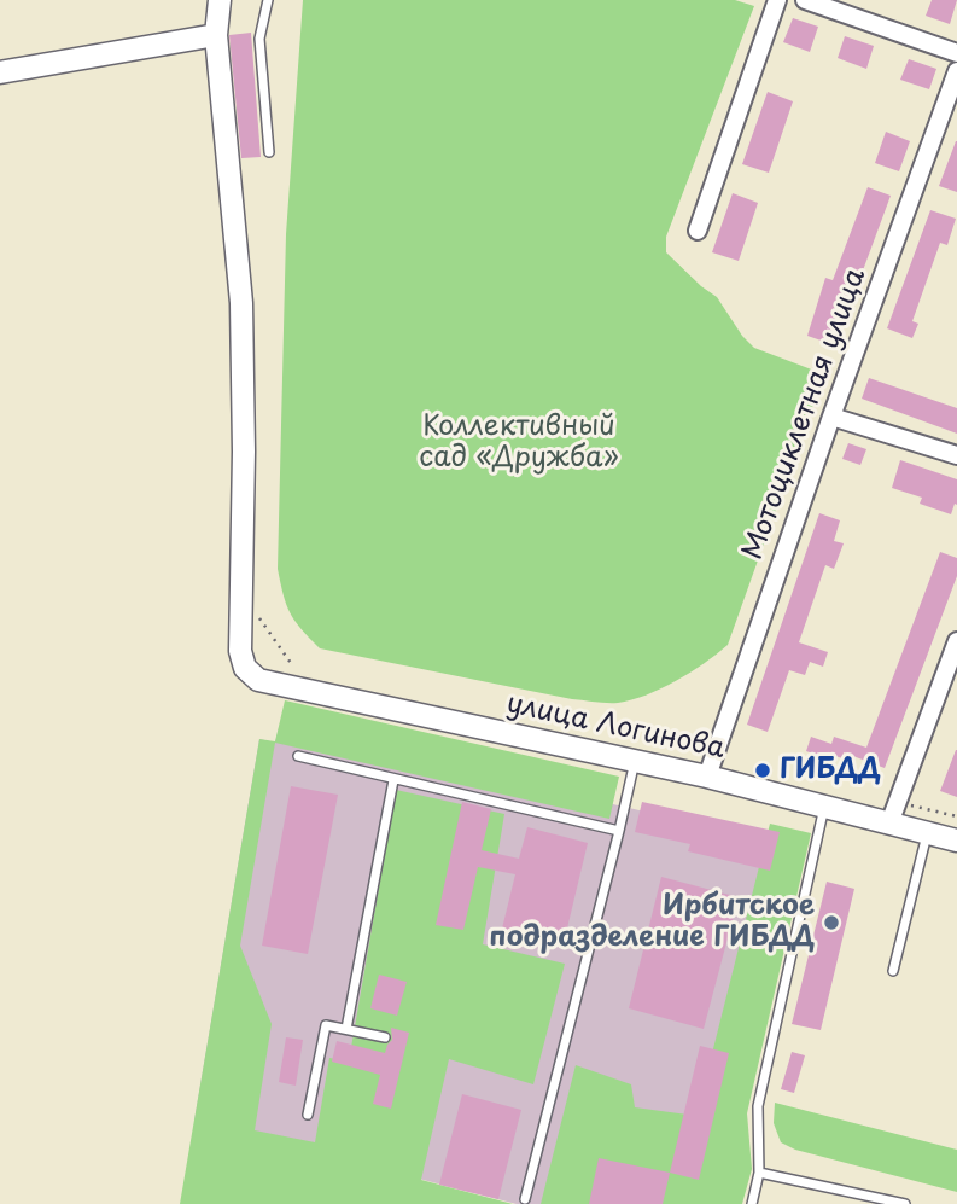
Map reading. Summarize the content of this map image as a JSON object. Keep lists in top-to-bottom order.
{
  "streets": {
    "street": ["Мотоциклетная улица", "улица Логинова"]
  },
  "crossings": [
    ["Мотоциклетная улица", "улица Логинова"]
  ],
  "parks": ["Коллективный сад «Дружба»"],
  "places": ["ГИБДД", "Ирбитское подразделение ГИБДД"]
}
